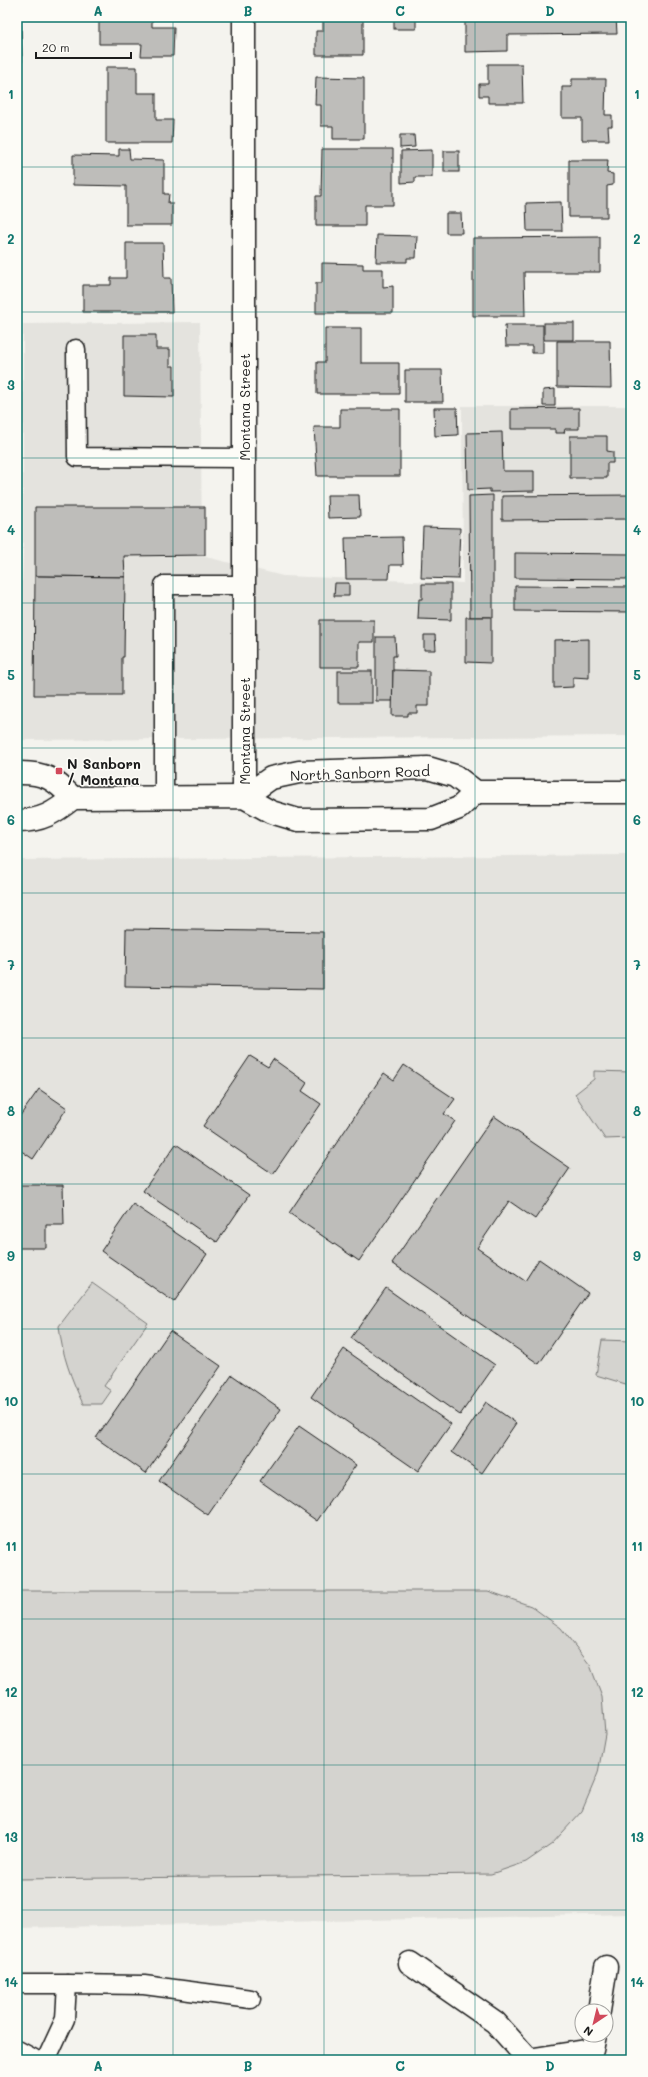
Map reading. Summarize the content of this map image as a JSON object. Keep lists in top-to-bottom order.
{
  "streets": {
    "street": ["Montana Street", "North Sanborn Road"]
  },
  "crossings": [
    ["Montana Street", "North Sanborn Road"]
  ],
  "places": {
    "transit": ["N Sanborn / Montana"]
  },
  "scale_bar": "20 m",
  "north": "bottom left",
  "grid": {
    "columns": [
      "A",
      "B",
      "C",
      "D"
    ],
    "rows": [
      "1",
      "2",
      "3",
      "4",
      "5",
      "6",
      "7",
      "8",
      "9",
      "10",
      "11",
      "12",
      "13",
      "14"
    ]
  }
}
